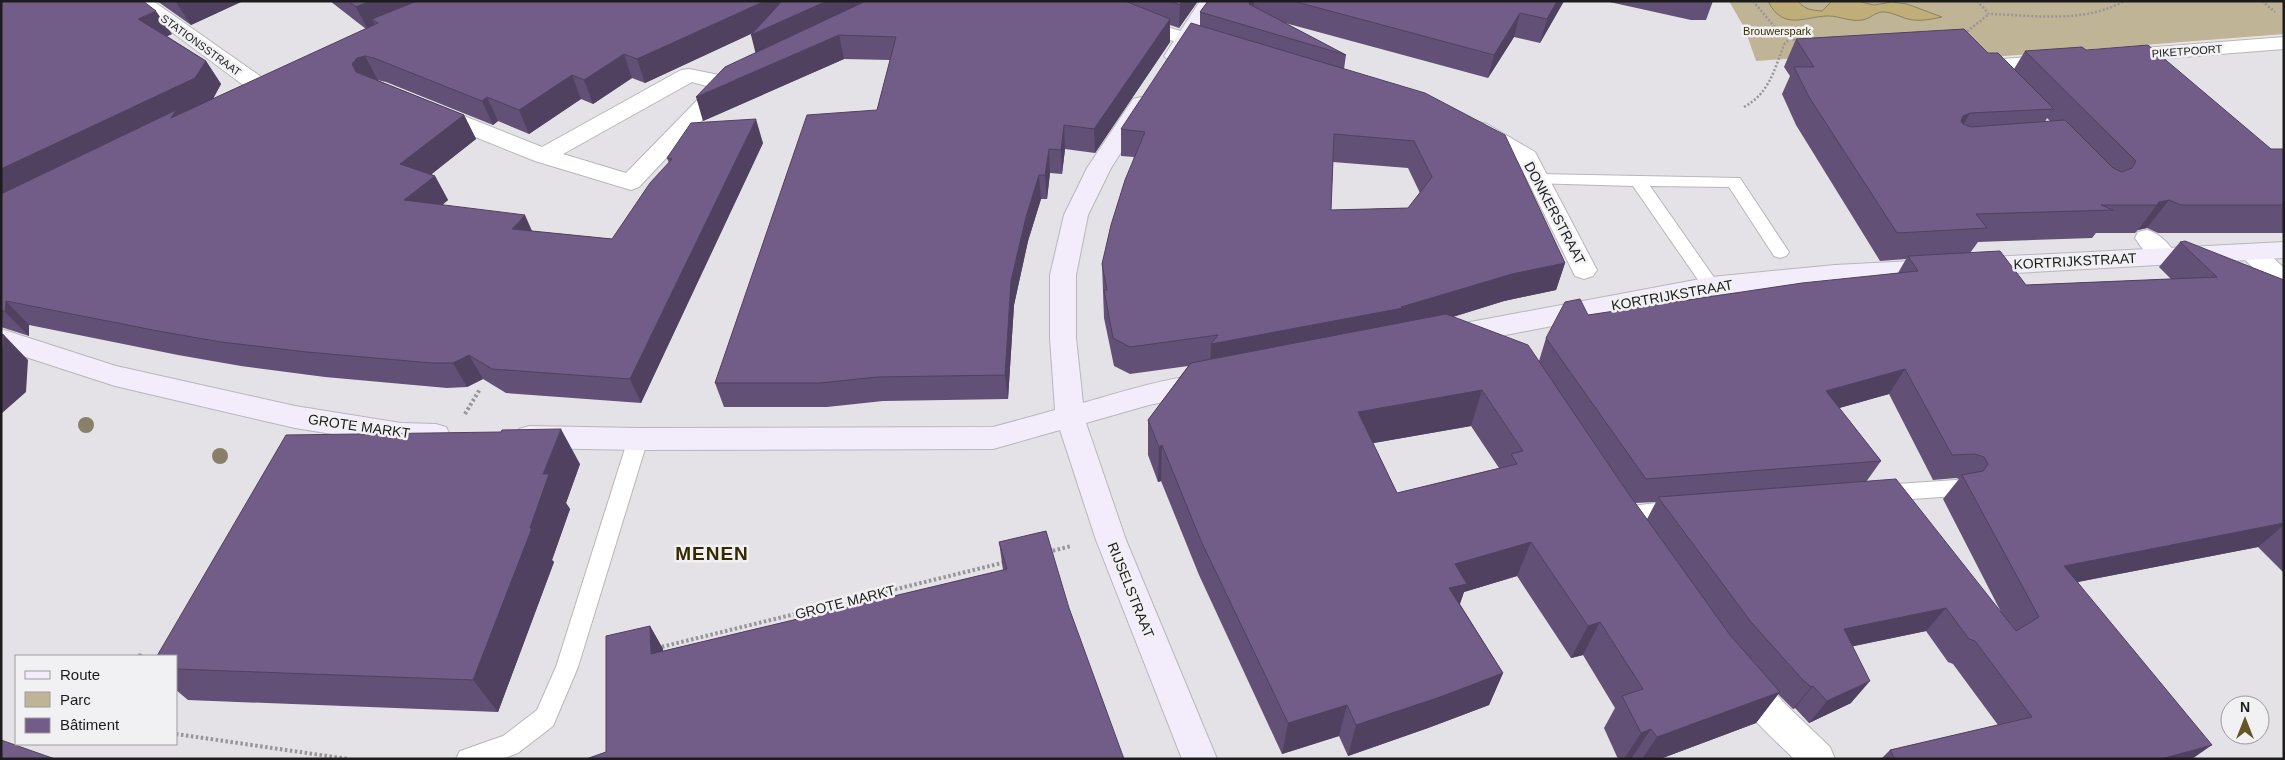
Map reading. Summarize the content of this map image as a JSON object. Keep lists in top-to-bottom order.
{
  "streets": {
    "street": [
      "STATIONSSTRAAT",
      "PIKETPOORT",
      "DONKERSTRAAT",
      "KORTRIJKSTRAAT",
      "GROTE MARKT",
      "RIJSELSTRAAT"
    ]
  },
  "districts": ["MENEN"],
  "parks": ["Brouwerspark"],
  "legend": ["Route", "Parc", "Bâtiment"],
  "north": "top"
}
